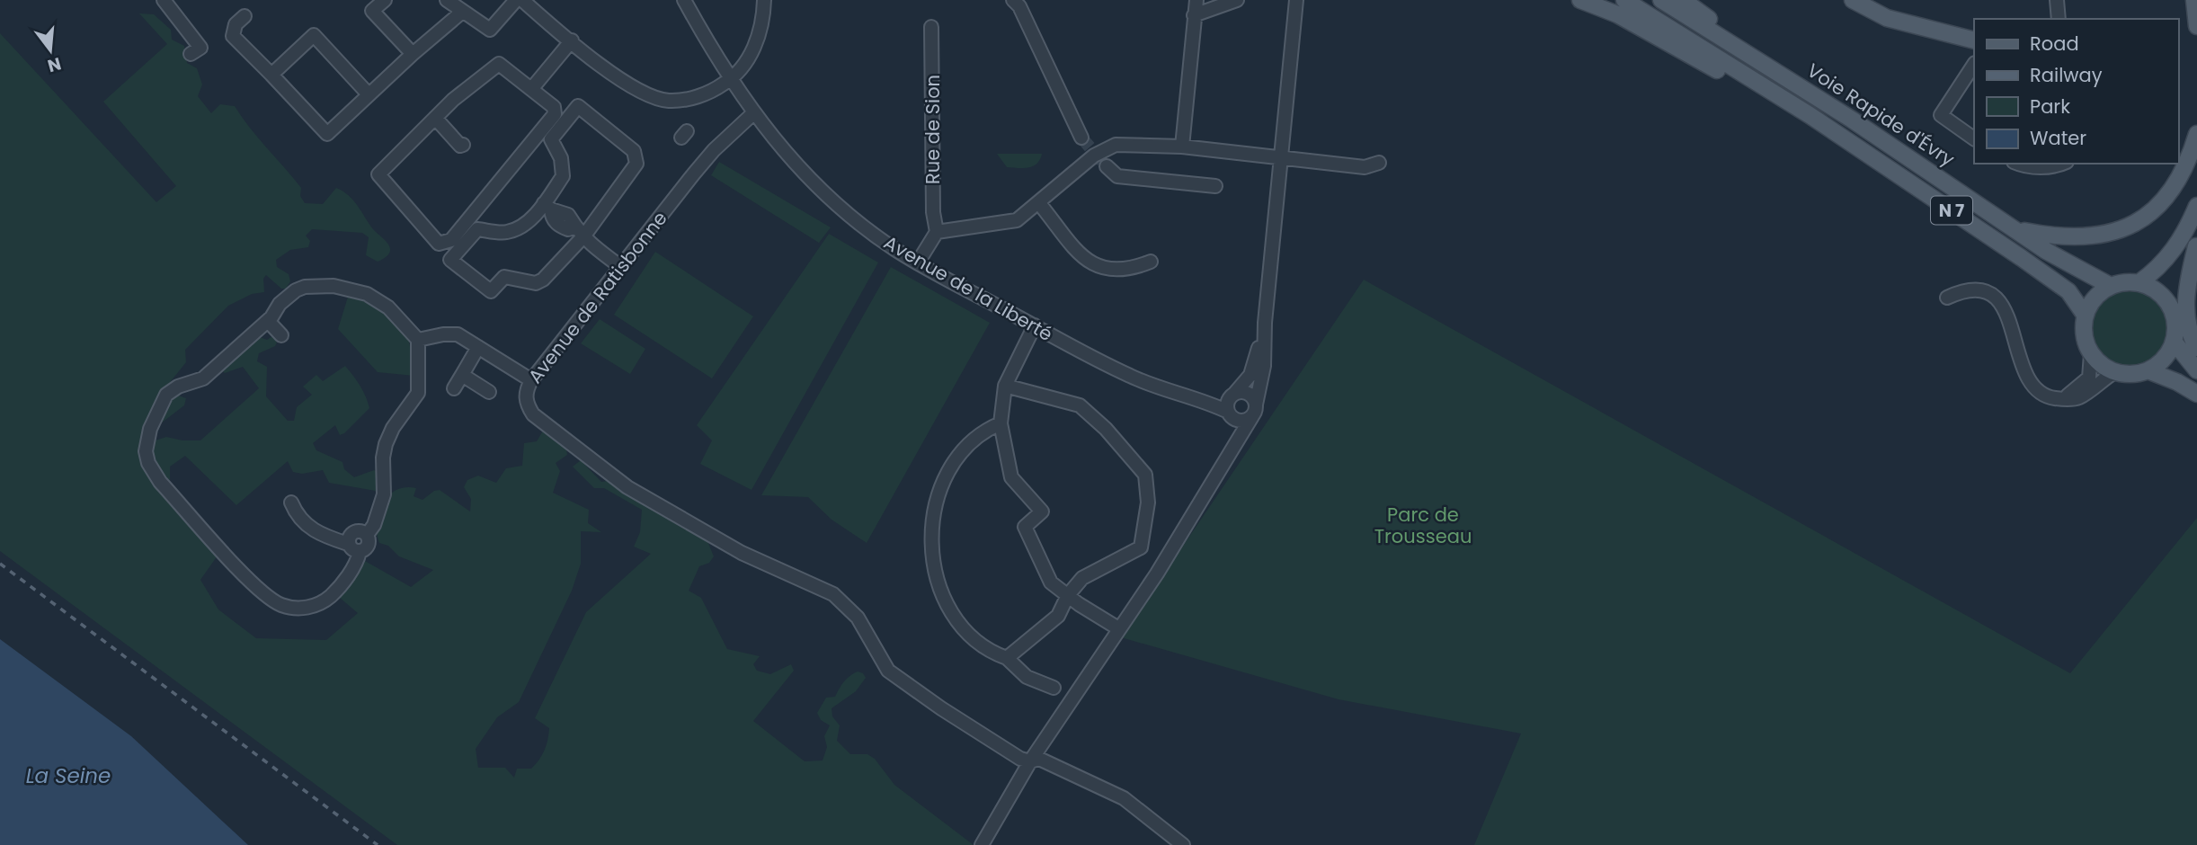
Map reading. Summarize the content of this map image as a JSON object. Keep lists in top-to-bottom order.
{
  "streets": {
    "main road": ["Voie Rapide d'Évry", "N 7"],
    "street": ["Rue de Sion", "Avenue de la Liberté", "Avenue de Ratisbonne"]
  },
  "crossings": [
    ["Voie Rapide d'Évry", "N 7"],
    ["Avenue de la Liberté", "Avenue de Ratisbonne"]
  ],
  "water": ["La Seine"],
  "parks": ["Parc de Trousseau"],
  "legend": [
    "Road",
    "Railway",
    "Park",
    "Water"
  ],
  "north": "bottom"
}
